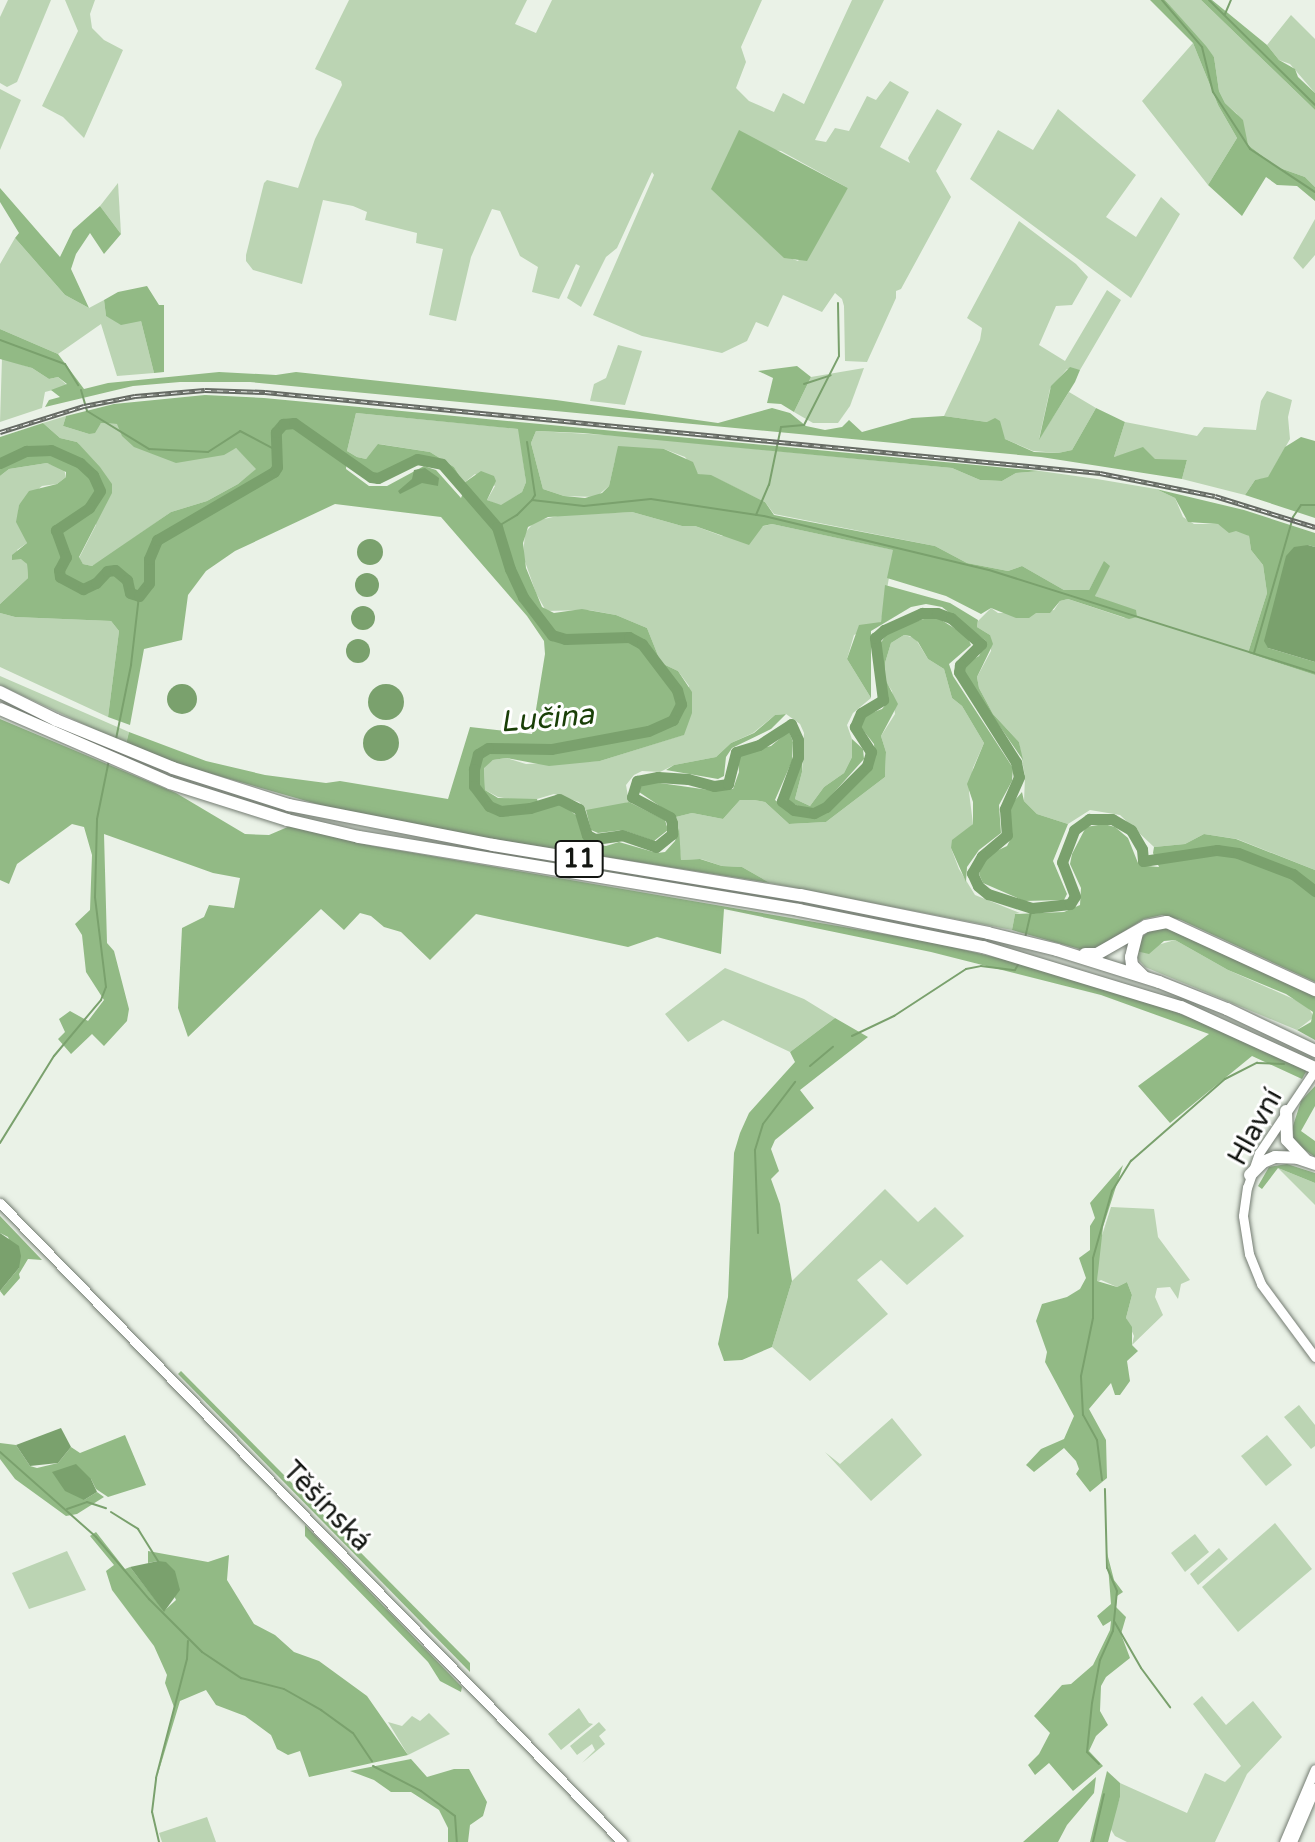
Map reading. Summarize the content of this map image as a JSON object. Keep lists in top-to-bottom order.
{
  "streets": {
    "highway": ["11"],
    "main road": ["Hlavní", "Těšínská"]
  },
  "crossings": [
    ["11", "Hlavní"]
  ],
  "water": ["Lučina"]
}
